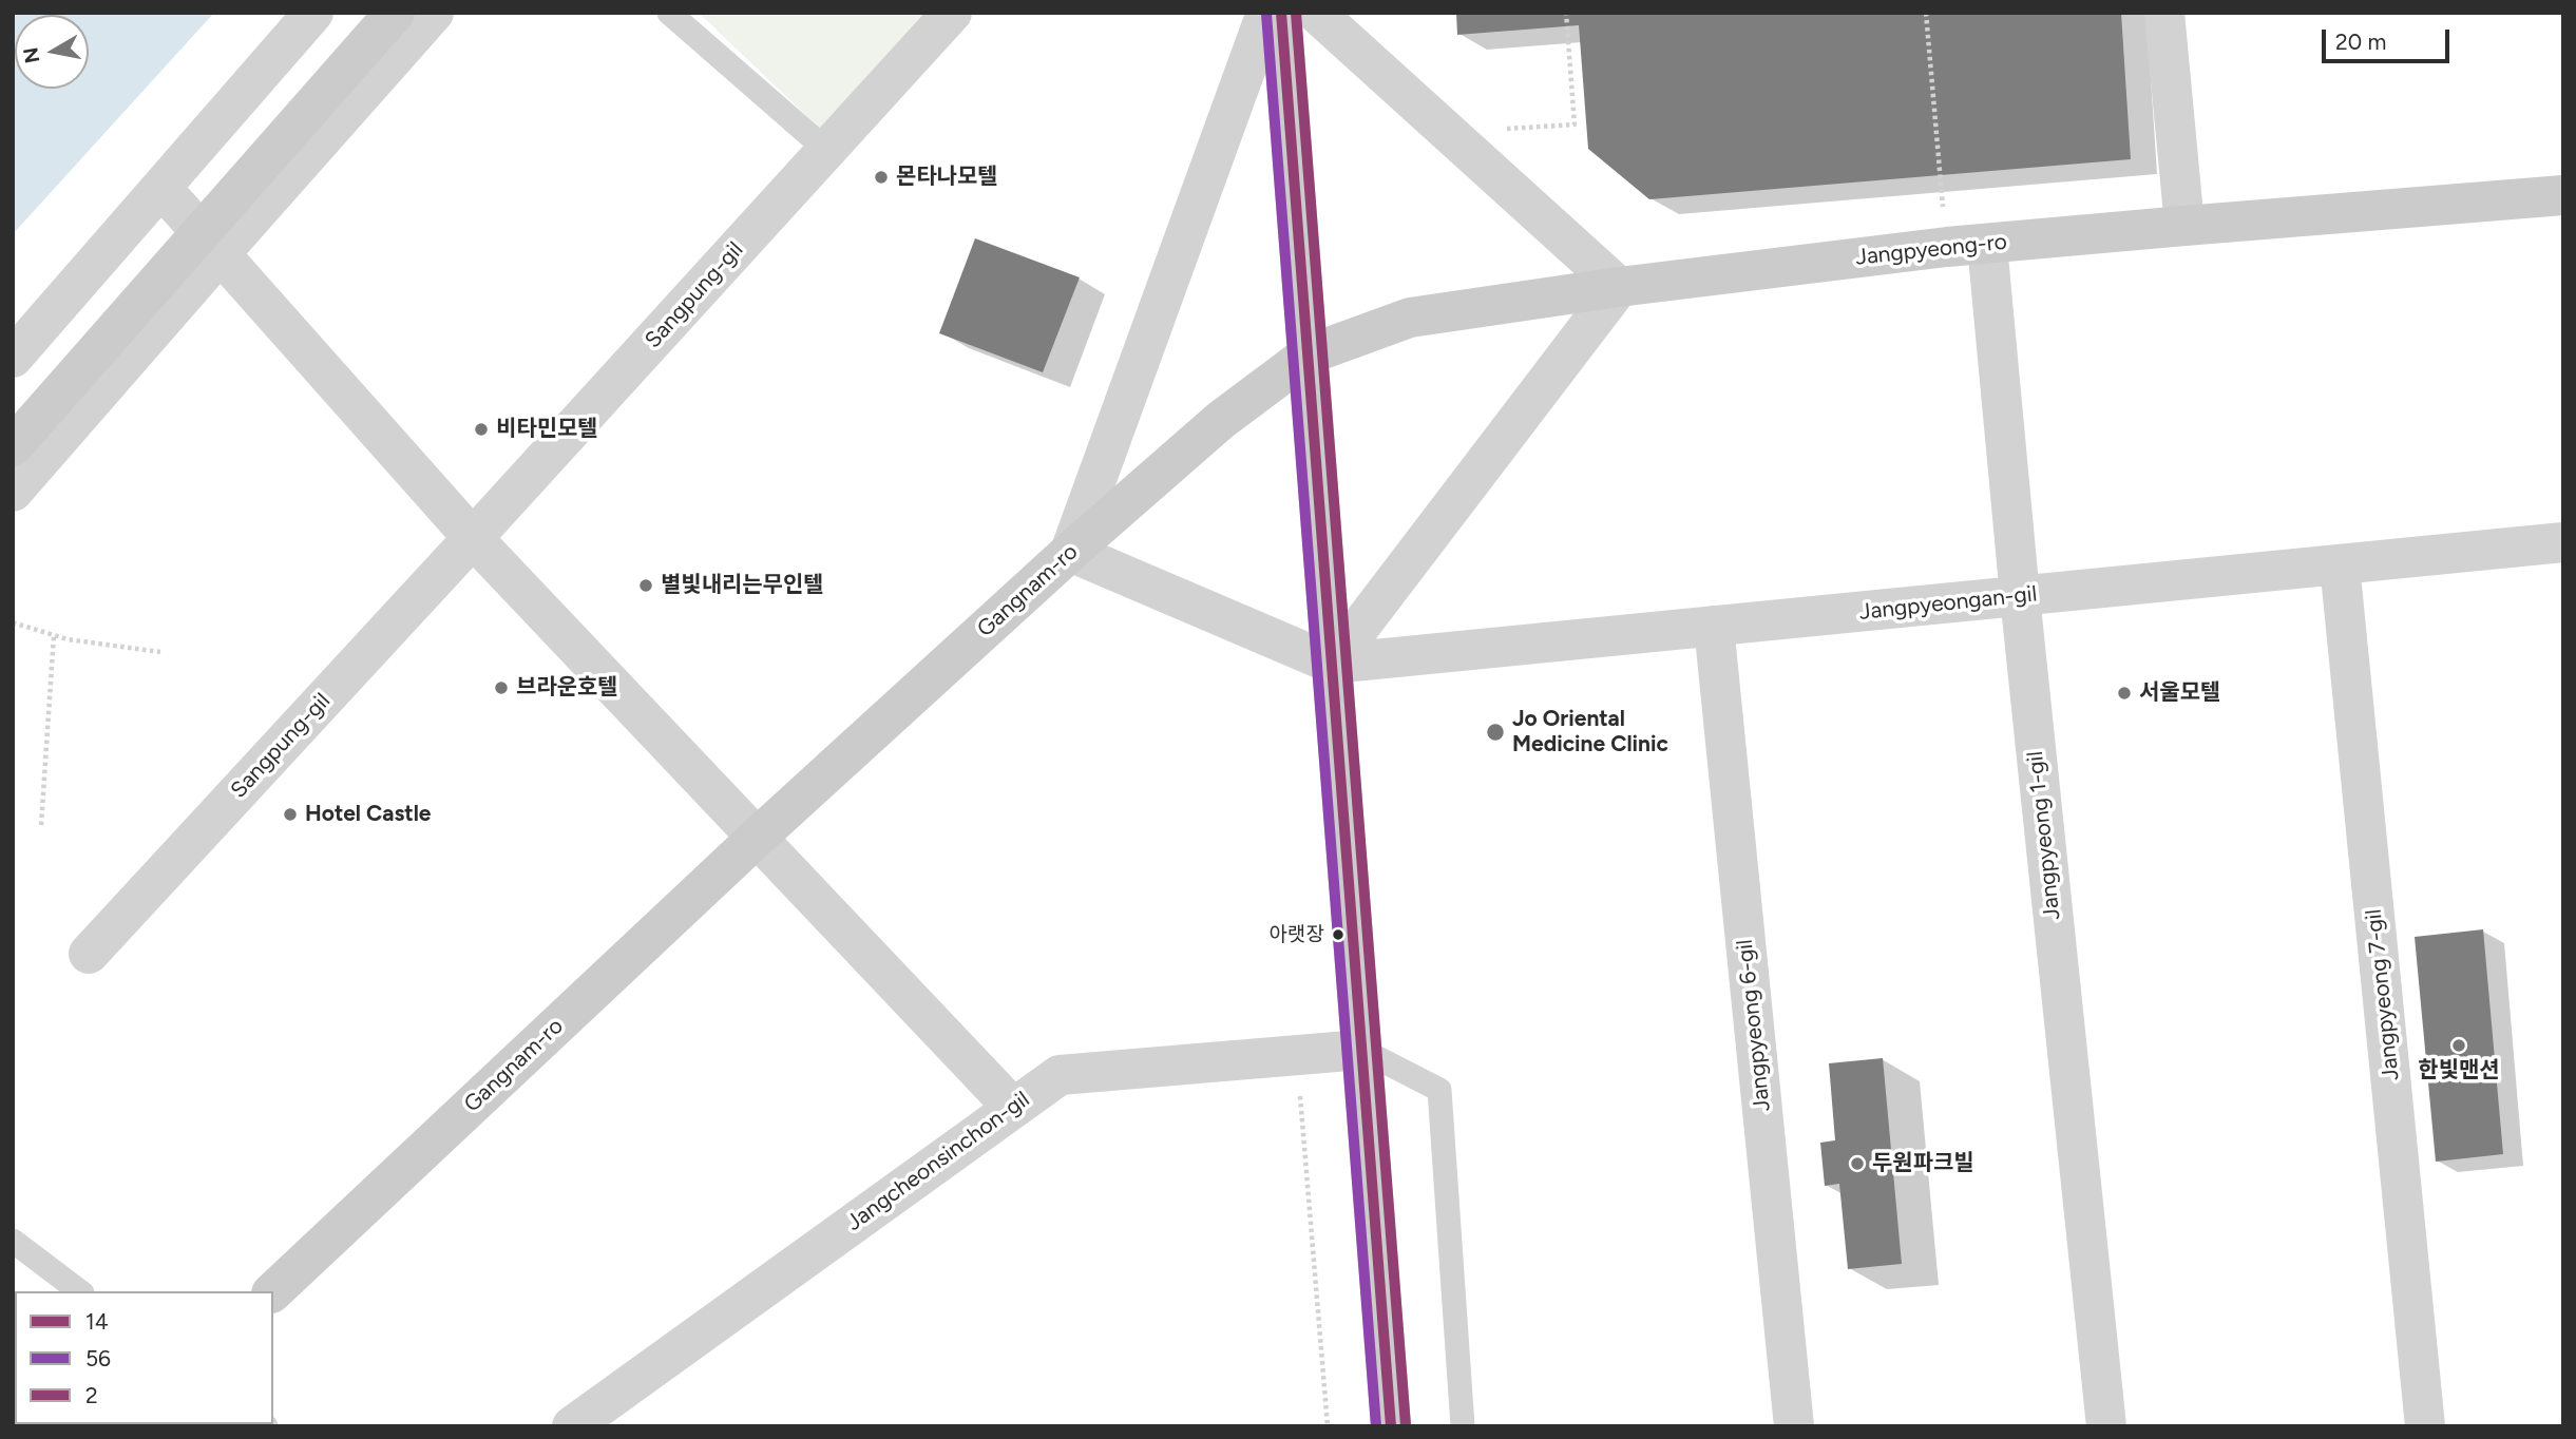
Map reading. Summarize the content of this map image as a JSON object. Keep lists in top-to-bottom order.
{
  "streets": {
    "main road": ["Jangpyeong-ro", "Gangnam-ro"],
    "street": [
      "Sangpung-gil",
      "Jangpyeongan-gil",
      "Jangpyeong 1-gil",
      "Jangpyeong 7-gil",
      "Jangpyeong 6-gil",
      "Jangcheonsinchon-gil"
    ]
  },
  "crossings": [
    ["Jangpyeong-ro", "Gangnam-ro"],
    ["Jangpyeong-ro", "Jangpyeong 1-gil"],
    ["Jangpyeongan-gil", "Jangpyeong 1-gil"],
    ["Jangpyeongan-gil", "Jangpyeong 7-gil"],
    ["Jangpyeongan-gil", "Jangpyeong 6-gil"]
  ],
  "places": [
    "몬타나모텔",
    "비타민모텔",
    "별빛내리는무인텔",
    "브라운호텔",
    "서울모텔",
    "Jo Oriental Medicine Clinic",
    "Hotel Castle",
    "아랫장",
    "한빛맨션",
    "두원파크빌"
  ],
  "lines": ["transit line 14", "transit line 2", "transit line 56"],
  "legend": ["14", "56", "2"],
  "scale_bar": "20 m",
  "north": "left"
}
